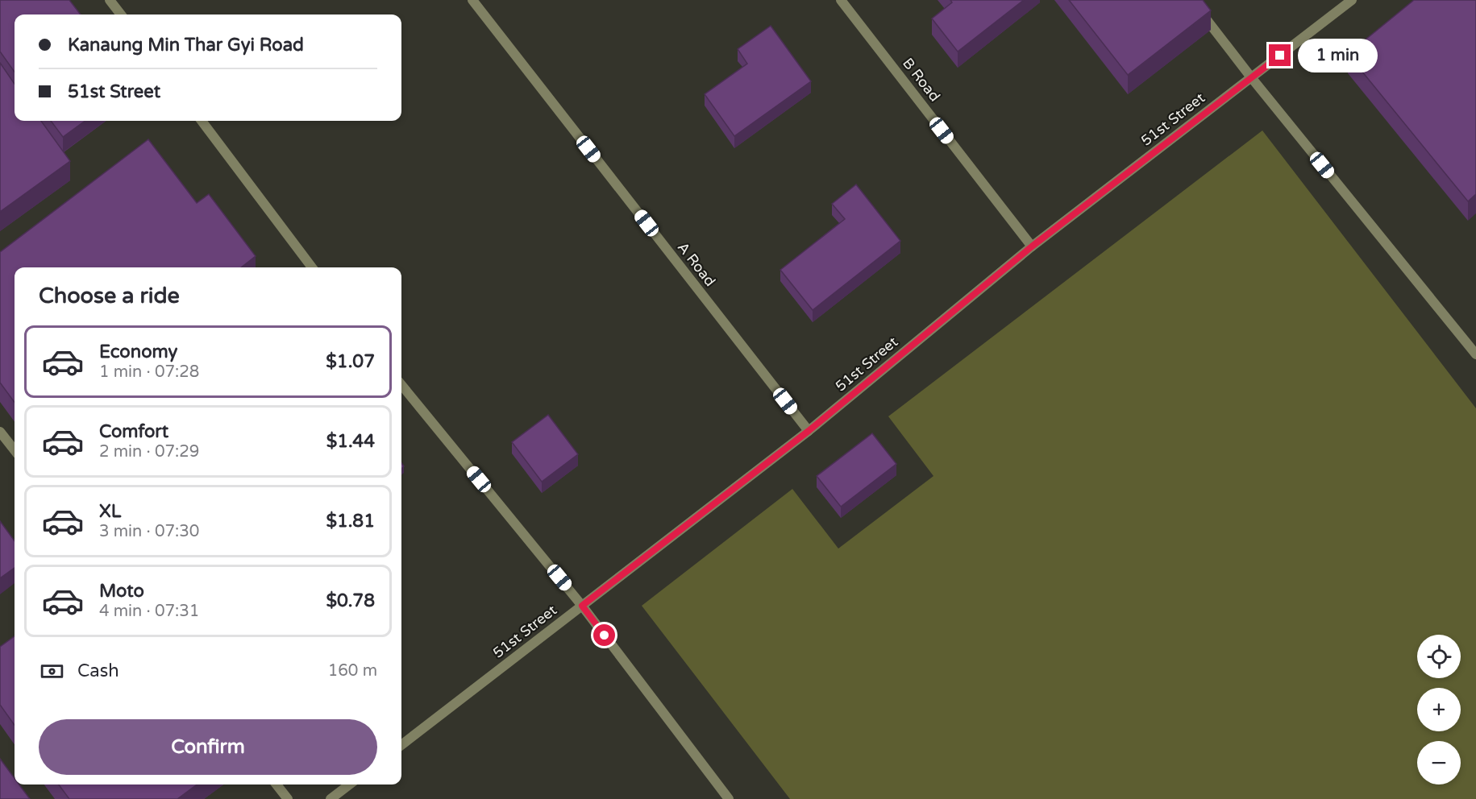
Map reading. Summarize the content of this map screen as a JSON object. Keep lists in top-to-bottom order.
{
  "streets": {
    "street": ["B Road", "51st Street", "A Road"]
  },
  "crossings": [
    ["B Road", "51st Street"],
    ["51st Street", "A Road"]
  ],
  "page": {
    "banner": ["Kanaung Min Thar Gyi Road", "51st Street"],
    "bubble": "1 min",
    "heading": "Choose a ride",
    "list": [
      {
        "name": "Economy",
        "note": "1 min · 07:28",
        "value": "$1.07"
      },
      {
        "name": "Comfort",
        "note": "2 min · 07:29",
        "value": "$1.44"
      },
      {
        "name": "XL",
        "note": "3 min · 07:30",
        "value": "$1.81"
      },
      {
        "name": "Moto",
        "note": "4 min · 07:31",
        "value": "$0.78"
      }
    ],
    "map_buttons": ["+", "−"],
    "pay": ["Cash", "160 m"],
    "buttons": "Confirm"
  }
}
